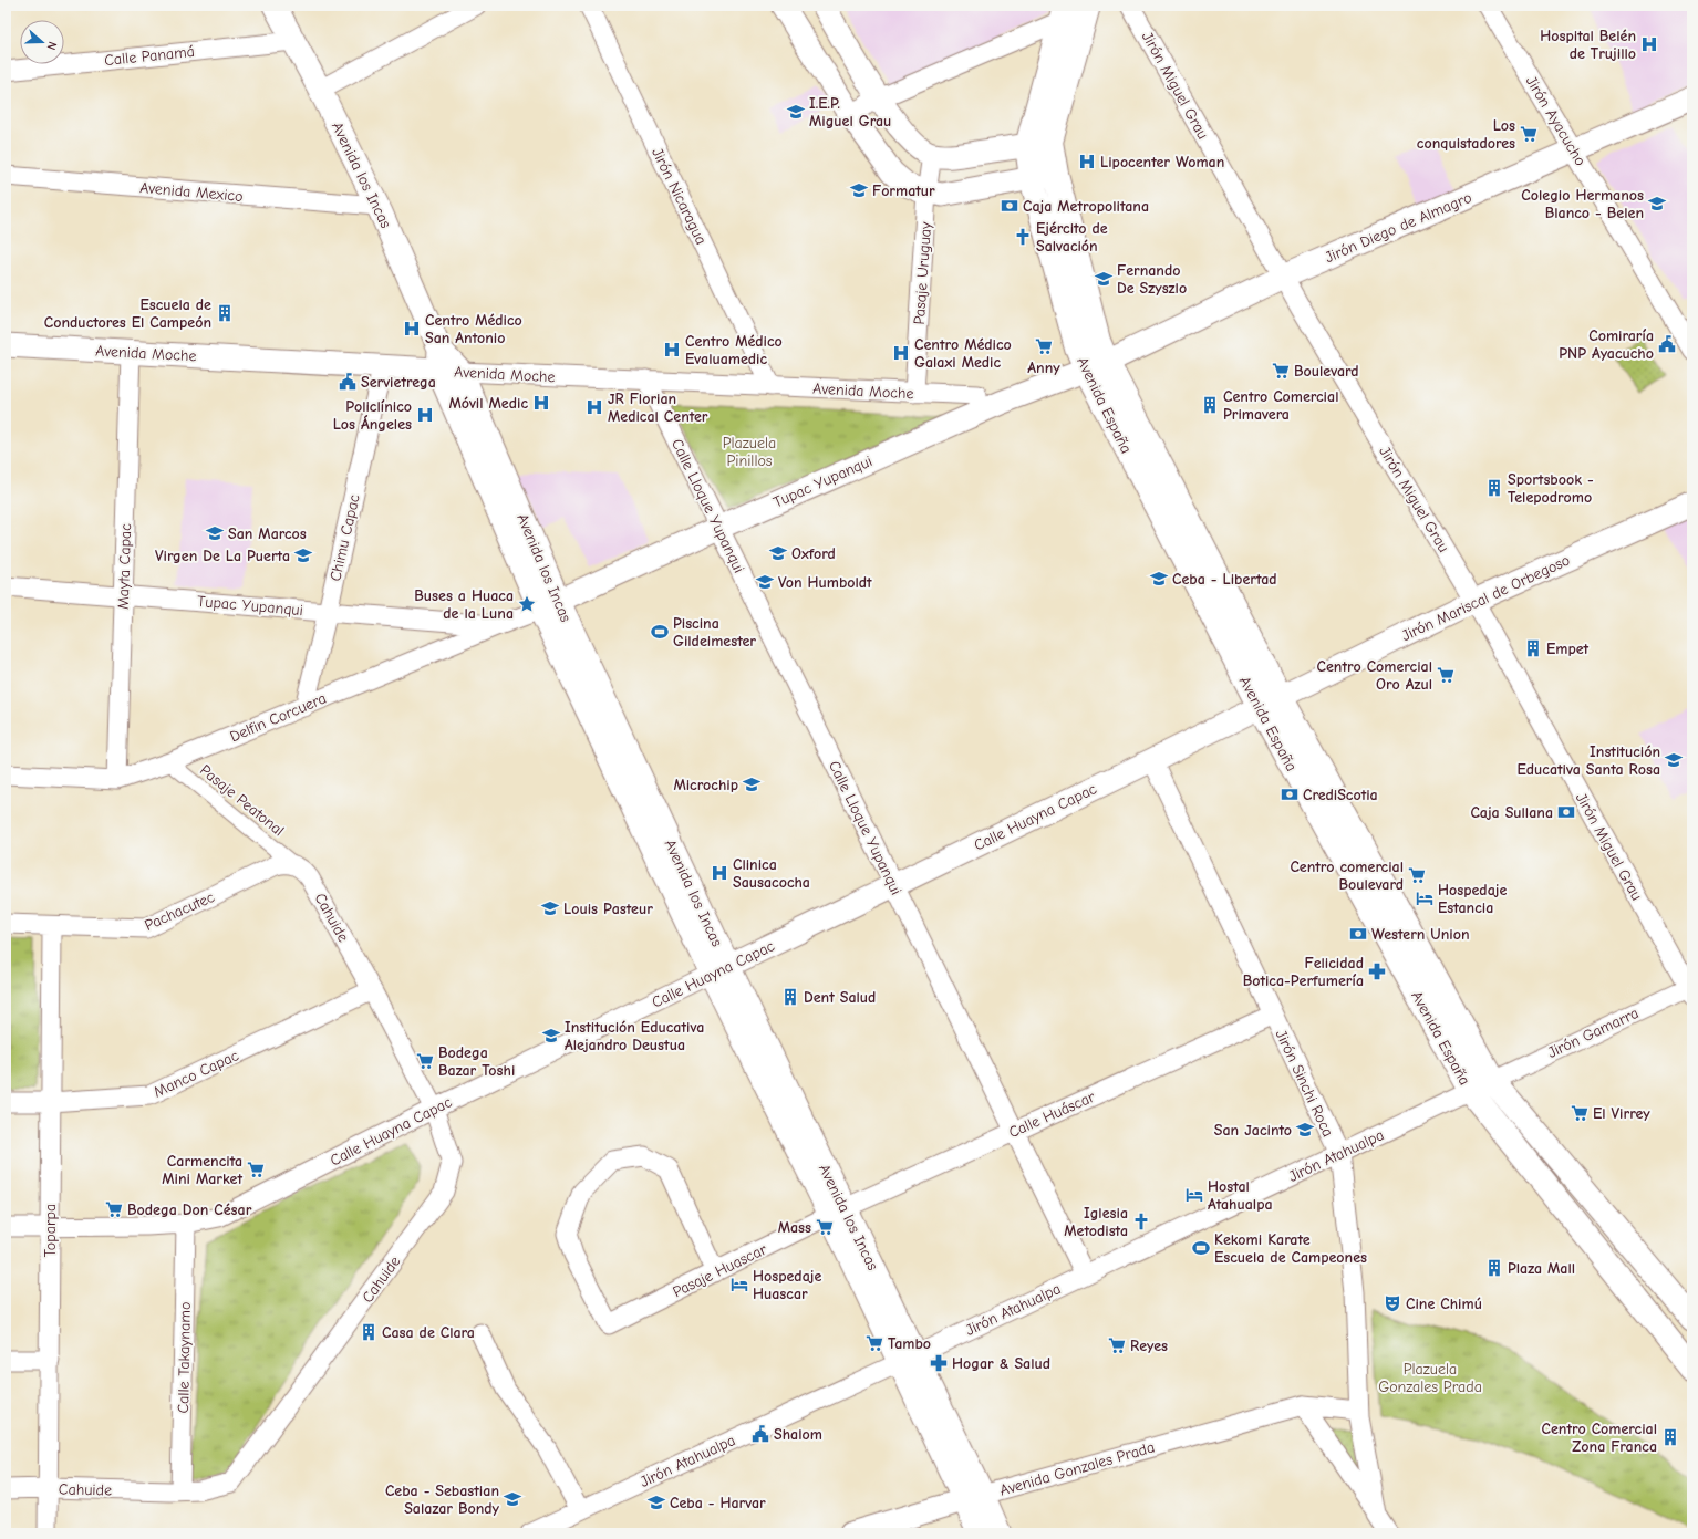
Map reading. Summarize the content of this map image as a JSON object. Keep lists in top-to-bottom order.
{
  "streets": {
    "main road": ["Avenida España"],
    "street": [
      "Calle Panamá",
      "Jirón Miguel Grau",
      "Jirón Ayacucho",
      "Avenida los Incas",
      "Avenida Mexico",
      "Jirón Nicaragua",
      "Jirón Diego de Almagro",
      "Pasaje Uruguay",
      "Avenida Moche",
      "Tupac Yupanqui",
      "Calle Lloque Yupanqui",
      "Chimu Capac",
      "Mayta Capac",
      "Jirón Mariscal de Orbegoso",
      "Delfin Corcuera",
      "Pasaje Peatonal",
      "Calle Huayna Capac",
      "Pachacutec",
      "Cahuide",
      "Jirón Gamarra",
      "Manco Capac",
      "Jirón Sinchi Roca",
      "Calle Huáscar",
      "Jirón Atahualpa",
      "Toparpa",
      "Pasaje Huascar",
      "Calle Takaynamo",
      "Avenida Gonzales Prada"
    ]
  },
  "crossings": [
    ["Calle Panamá", "Avenida los Incas"],
    ["Jirón Miguel Grau", "Jirón Diego de Almagro"],
    ["Jirón Miguel Grau", "Jirón Mariscal de Orbegoso"],
    ["Jirón Miguel Grau", "Jirón Gamarra"],
    ["Jirón Ayacucho", "Jirón Diego de Almagro"],
    ["Avenida los Incas", "Avenida Mexico"],
    ["Avenida los Incas", "Avenida Moche"],
    ["Avenida los Incas", "Tupac Yupanqui"],
    ["Avenida los Incas", "Delfin Corcuera"],
    ["Avenida los Incas", "Calle Huayna Capac"],
    ["Avenida los Incas", "Calle Huáscar"],
    ["Avenida los Incas", "Jirón Atahualpa"],
    ["Avenida los Incas", "Pasaje Huascar"],
    ["Avenida los Incas", "Avenida Gonzales Prada"],
    ["Jirón Nicaragua", "Avenida Moche"],
    ["Jirón Diego de Almagro", "Avenida España"],
    ["Jirón Diego de Almagro", "Tupac Yupanqui"],
    ["Pasaje Uruguay", "Avenida Moche"],
    ["Avenida Moche", "Calle Lloque Yupanqui"],
    ["Avenida Moche", "Chimu Capac"],
    ["Avenida Moche", "Mayta Capac"],
    ["Avenida España", "Tupac Yupanqui"],
    ["Avenida España", "Jirón Mariscal de Orbegoso"],
    ["Avenida España", "Calle Huayna Capac"],
    ["Avenida España", "Jirón Gamarra"],
    ["Avenida España", "Jirón Atahualpa"],
    ["Tupac Yupanqui", "Calle Lloque Yupanqui"],
    ["Tupac Yupanqui", "Chimu Capac"],
    ["Tupac Yupanqui", "Mayta Capac"],
    ["Tupac Yupanqui", "Delfin Corcuera"],
    ["Calle Lloque Yupanqui", "Calle Huayna Capac"],
    ["Calle Lloque Yupanqui", "Calle Huáscar"],
    ["Calle Lloque Yupanqui", "Jirón Atahualpa"],
    ["Chimu Capac", "Delfin Corcuera"],
    ["Mayta Capac", "Delfin Corcuera"],
    ["Jirón Mariscal de Orbegoso", "Calle Huayna Capac"],
    ["Delfin Corcuera", "Pasaje Peatonal"],
    ["Pasaje Peatonal", "Pachacutec"],
    ["Pasaje Peatonal", "Cahuide"],
    ["Calle Huayna Capac", "Cahuide"],
    ["Calle Huayna Capac", "Jirón Sinchi Roca"],
    ["Calle Huayna Capac", "Toparpa"],
    ["Calle Huayna Capac", "Calle Takaynamo"],
    ["Pachacutec", "Cahuide"],
    ["Pachacutec", "Toparpa"],
    ["Cahuide", "Manco Capac"],
    ["Cahuide", "Toparpa"],
    ["Cahuide", "Calle Takaynamo"],
    ["Jirón Gamarra", "Jirón Atahualpa"],
    ["Manco Capac", "Toparpa"],
    ["Jirón Sinchi Roca", "Calle Huáscar"],
    ["Jirón Sinchi Roca", "Jirón Atahualpa"],
    ["Jirón Sinchi Roca", "Avenida Gonzales Prada"],
    ["Calle Huáscar", "Pasaje Huascar"]
  ],
  "parks": ["Plazuela Pinillos", "Plazuela Gonzales Prada"],
  "places": {
    "hospital": [
      "Hospital Belén de Trujillo",
      "Lipocenter Woman",
      "Centro Médico San Antonio",
      "Centro Médico Evaluamedic",
      "Centro Médico Galaxi Medic",
      "Móvil Medic",
      "JR Florian Medical Center",
      "Policlínico Los Ángeles",
      "Clinica Sausacocha"
    ],
    "school or university": [
      "I.E.P. Miguel Grau",
      "Formatur",
      "Colegio Hermanos Blanco - Belen",
      "Fernando De Szyszlo",
      "San Marcos",
      "Oxford",
      "Virgen De La Puerta",
      "Ceba - Libertad",
      "Von Humboldt",
      "Institución Educativa Santa Rosa",
      "Microchip",
      "Louis Pasteur",
      "Institución Educativa Alejandro Deustua",
      "San Jacinto",
      "Ceba - Sebastian Salazar Bondy",
      "Ceba - Harvar"
    ],
    "supermarket": [
      "Los conquistadores",
      "Anny",
      "Boulevard",
      "Centro Comercial Oro Azul",
      "Centro comercial Boulevard",
      "Bodega Bazar Toshi",
      "El Virrey",
      "Carmencita Mini Market",
      "Bodega Don César",
      "Mass",
      "Tambo",
      "Reyes"
    ],
    "bank": [
      "Caja Metropolitana",
      "CrediScotia",
      "Caja Sullana",
      "Western Union"
    ],
    "church": ["Ejército de Salvación", "Iglesia Metodista"],
    "building": [
      "Escuela de Conductores El Campeón",
      "Centro Comercial Primavera",
      "Sportsbook - Telepodromo",
      "Empet",
      "Dent Salud",
      "Plaza Mall",
      "Casa de Clara",
      "Centro Comercial Zona Franca"
    ],
    "public building": ["Comiraría PNP Ayacucho", "Servietrega", "Shalom"],
    "place": ["Buses a Huaca de la Luna"],
    "sports": ["Piscina Gildeimester", "Kekomi Karate Escuela de Campeones"],
    "hotel": ["Hospedaje Estancia", "Hostal Atahualpa", "Hospedaje Huascar"],
    "pharmacy": ["Felicidad Botica-Perfumería", "Hogar & Salud"],
    "theatre": ["Cine Chimú"]
  },
  "north": "right"
}
